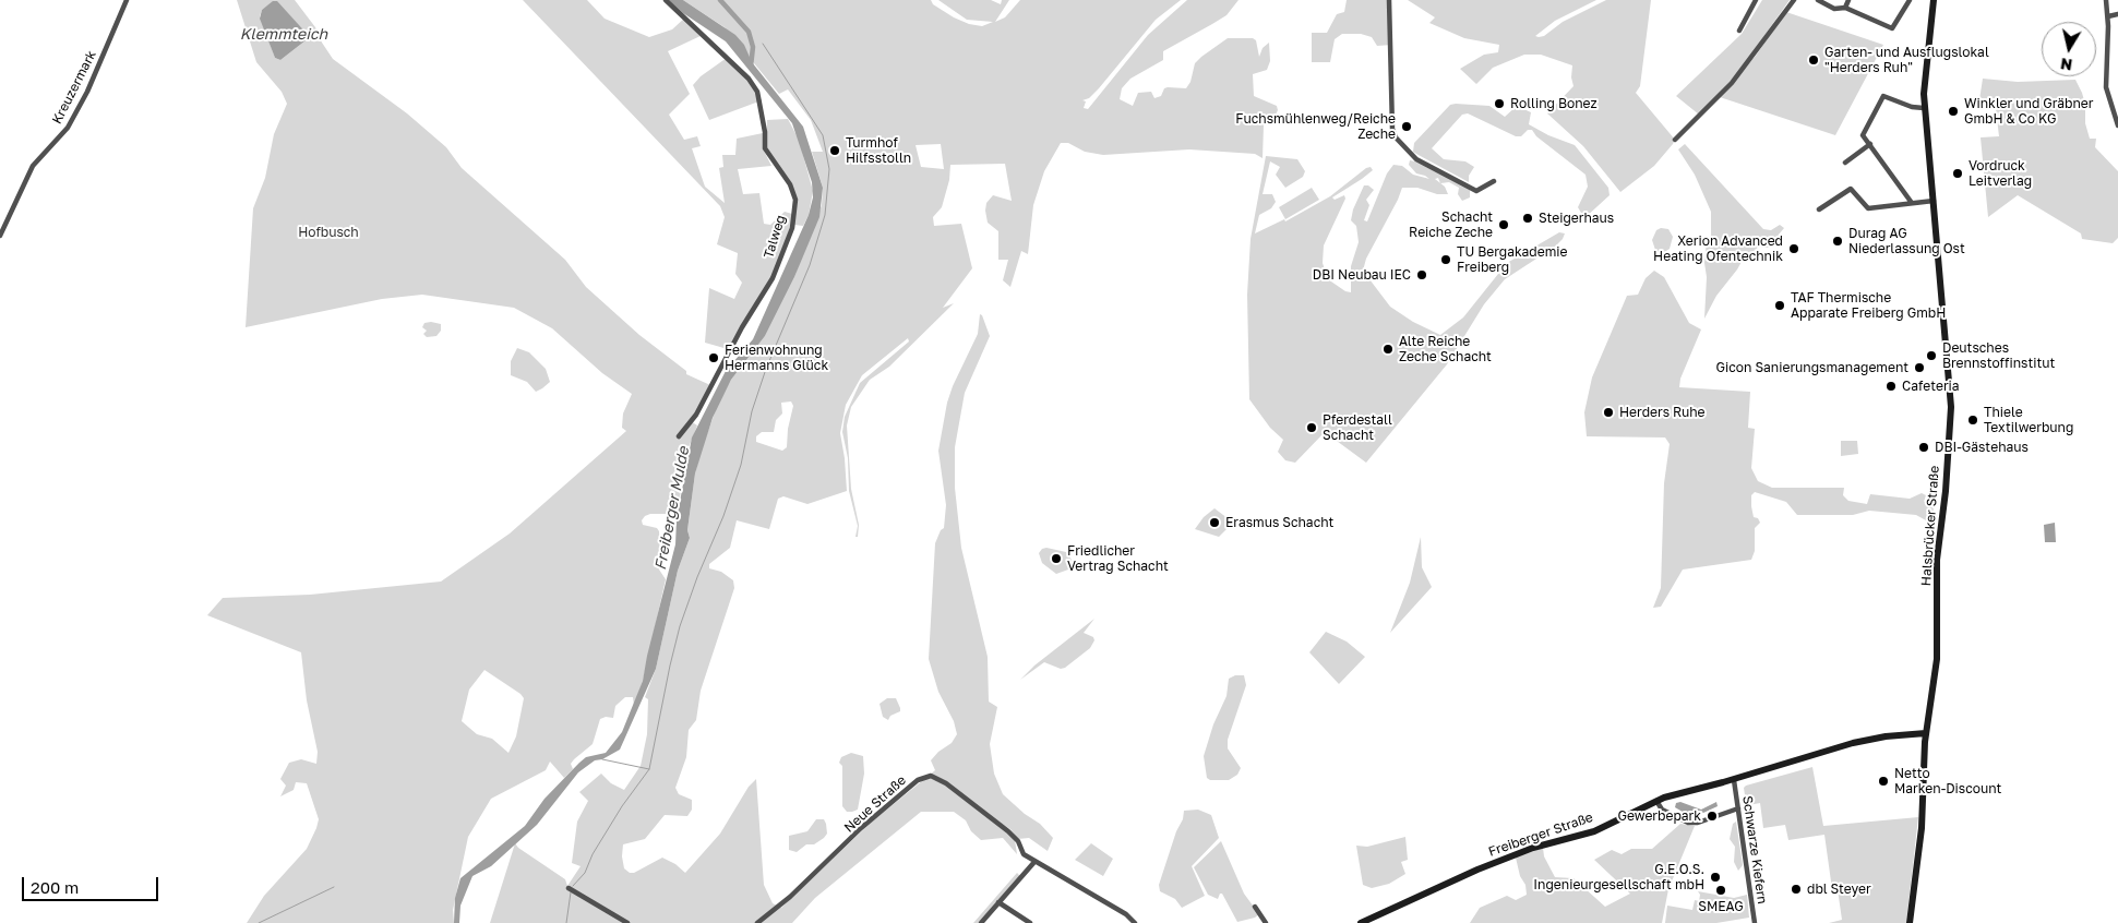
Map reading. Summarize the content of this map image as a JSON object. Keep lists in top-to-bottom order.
{
  "streets": {
    "main road": ["Halsbrücker Straße", "Freiberger Straße"],
    "street": [
      "Kreuzermark",
      "Talweg",
      "Neue Straße",
      "Schwarze Kiefern"
    ]
  },
  "crossings": [
    ["Halsbrücker Straße", "Freiberger Straße"],
    ["Freiberger Straße", "Schwarze Kiefern"]
  ],
  "water": ["Klemmteich", "Freiberger Mulde"],
  "parks": ["Hofbusch"],
  "places": [
    "Garten- und Ausflugslokal \"Herders Ruh\"",
    "Rolling Bonez",
    "Winkler und Gräbner GmbH & Co KG",
    "Fuchsmühlenweg/Reiche Zeche",
    "Turmhof Hilfsstolln",
    "Vordruck Leitverlag",
    "Steigerhaus",
    "Schacht Reiche Zeche",
    "Durag AG Niederlassung Ost",
    "Xerion Advanced Heating Ofentechnik",
    "TU Bergakademie Freiberg",
    "DBI Neubau IEC",
    "TAF Thermische Apparate Freiberg GmbH",
    "Alte Reiche Zeche Schacht",
    "Deutsches Brennstoffinstitut",
    "Ferienwohnung Hermanns Glück",
    "Gicon Sanierungsmanagement",
    "Cafeteria",
    "Herders Ruhe",
    "Thiele Textilwerbung",
    "Pferdestall Schacht",
    "DBI-Gästehaus",
    "Erasmus Schacht",
    "Friedlicher Vertrag Schacht",
    "Netto Marken-Discount",
    "Gewerbepark",
    "G.E.O.S. Ingenieurgesellschaft mbH",
    "dbl Steyer",
    "SMEAG"
  ],
  "scale_bar": "200 m",
  "north": "bottom"
}
